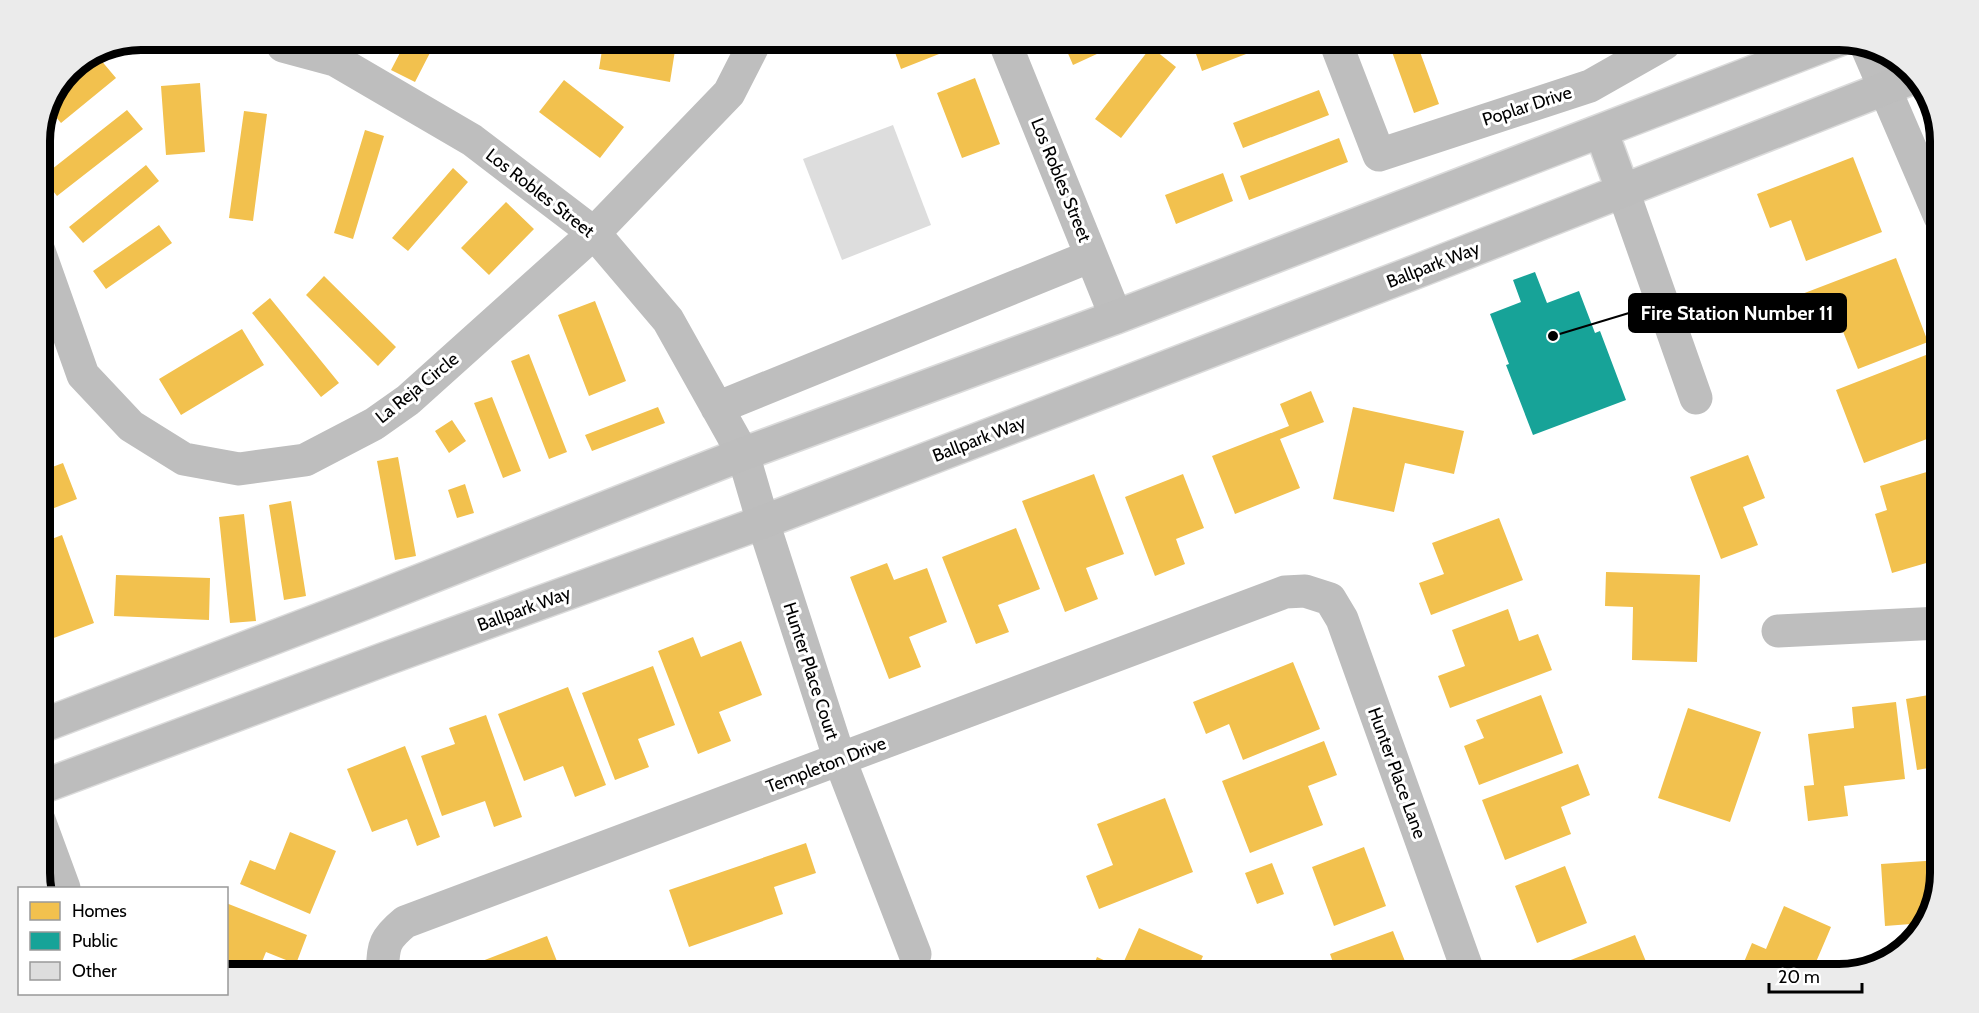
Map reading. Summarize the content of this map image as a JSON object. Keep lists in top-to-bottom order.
{
  "streets": {
    "main road": ["Ballpark Way"],
    "street": [
      "Poplar Drive",
      "Los Robles Street",
      "La Reja Circle",
      "Hunter Place Court",
      "Templeton Drive",
      "Hunter Place Lane"
    ]
  },
  "crossings": [
    ["Los Robles Street", "Ballpark Way"],
    ["Los Robles Street", "La Reja Circle"],
    ["Los Robles Street", "Hunter Place Court"],
    ["Ballpark Way", "Hunter Place Court"],
    ["Hunter Place Court", "Templeton Drive"],
    ["Templeton Drive", "Hunter Place Lane"]
  ],
  "places": ["Fire Station Number 11"],
  "legend": ["Homes", "Public", "Other"],
  "scale_bar": "20 m"
}
